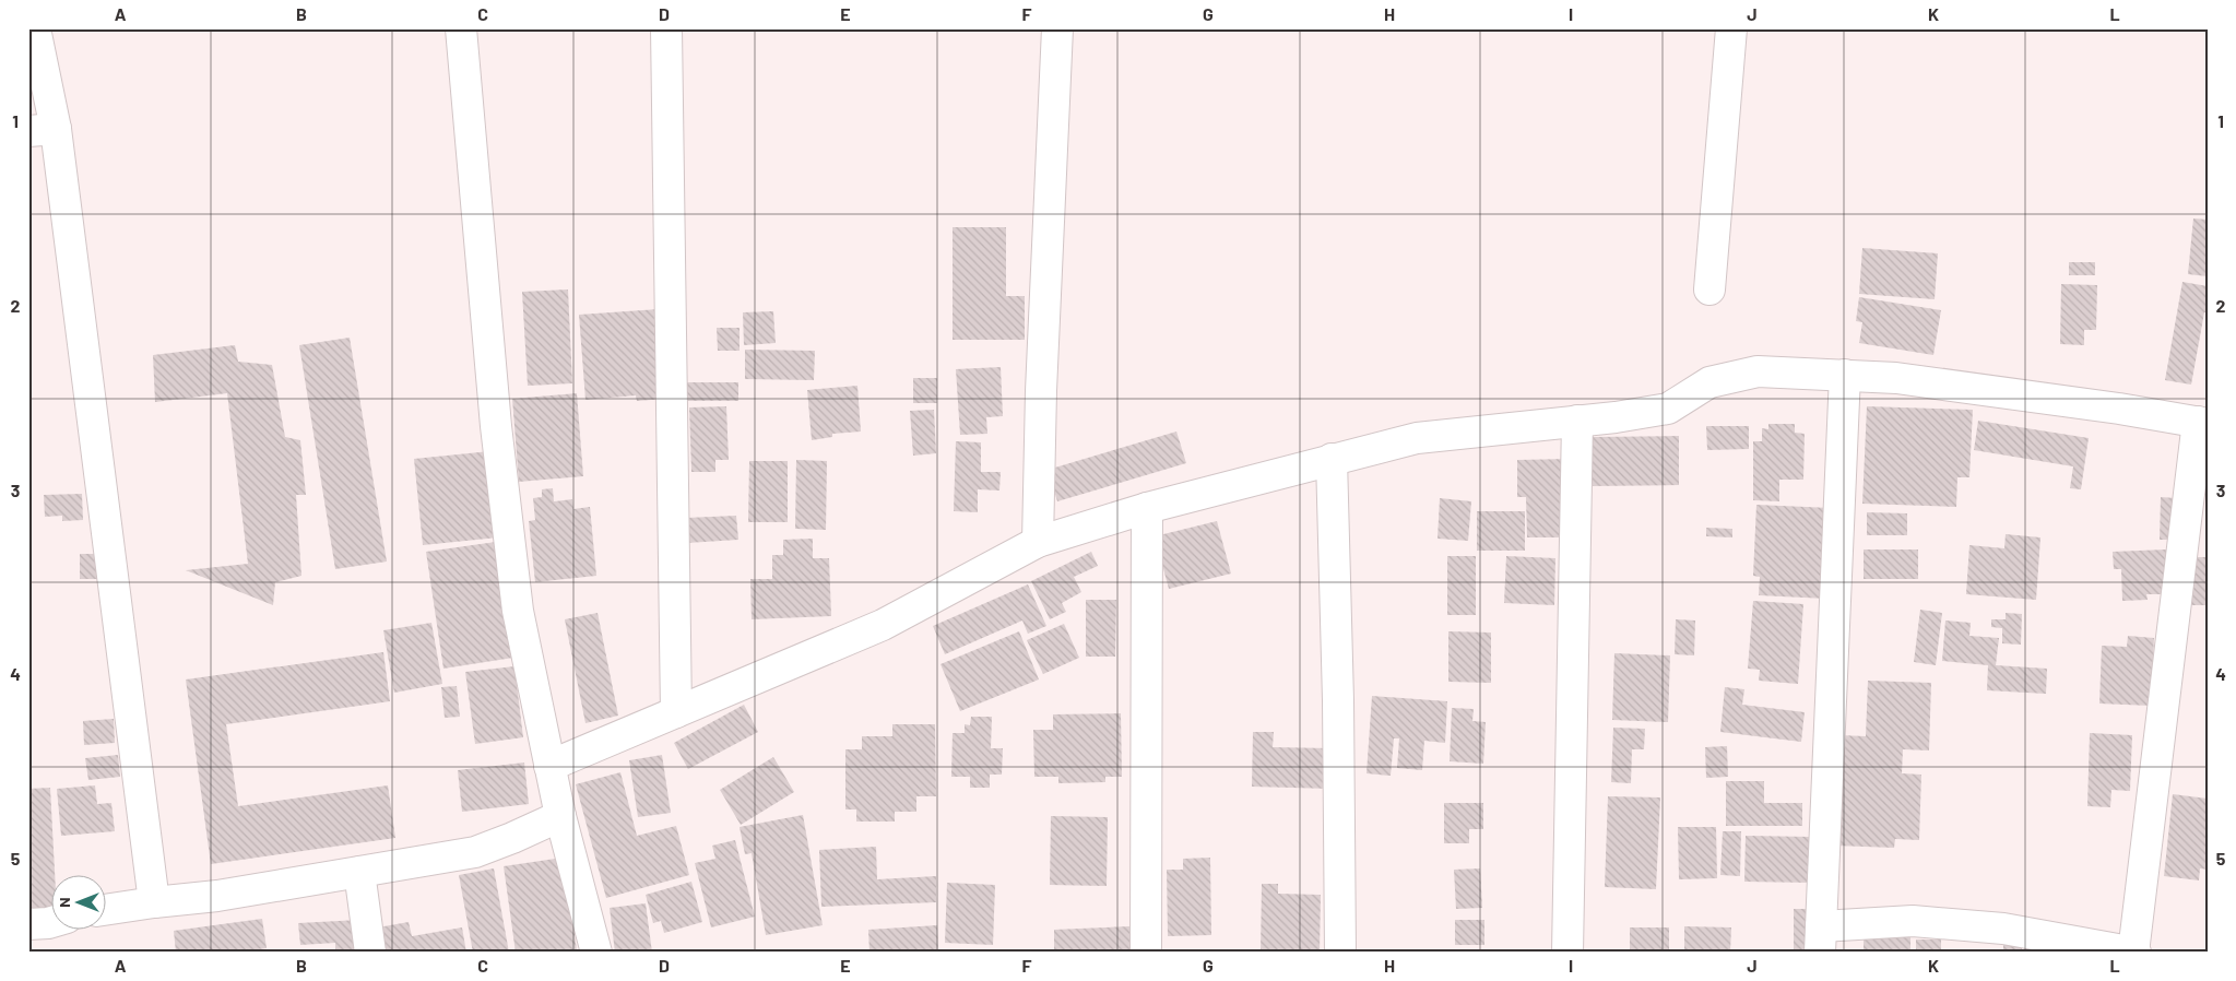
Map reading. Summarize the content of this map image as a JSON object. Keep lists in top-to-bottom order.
{
  "north": "left",
  "grid": {
    "columns": [
      "A",
      "B",
      "C",
      "D",
      "E",
      "F",
      "G",
      "H",
      "I",
      "J",
      "K",
      "L"
    ],
    "rows": [
      "1",
      "2",
      "3",
      "4",
      "5"
    ]
  }
}
